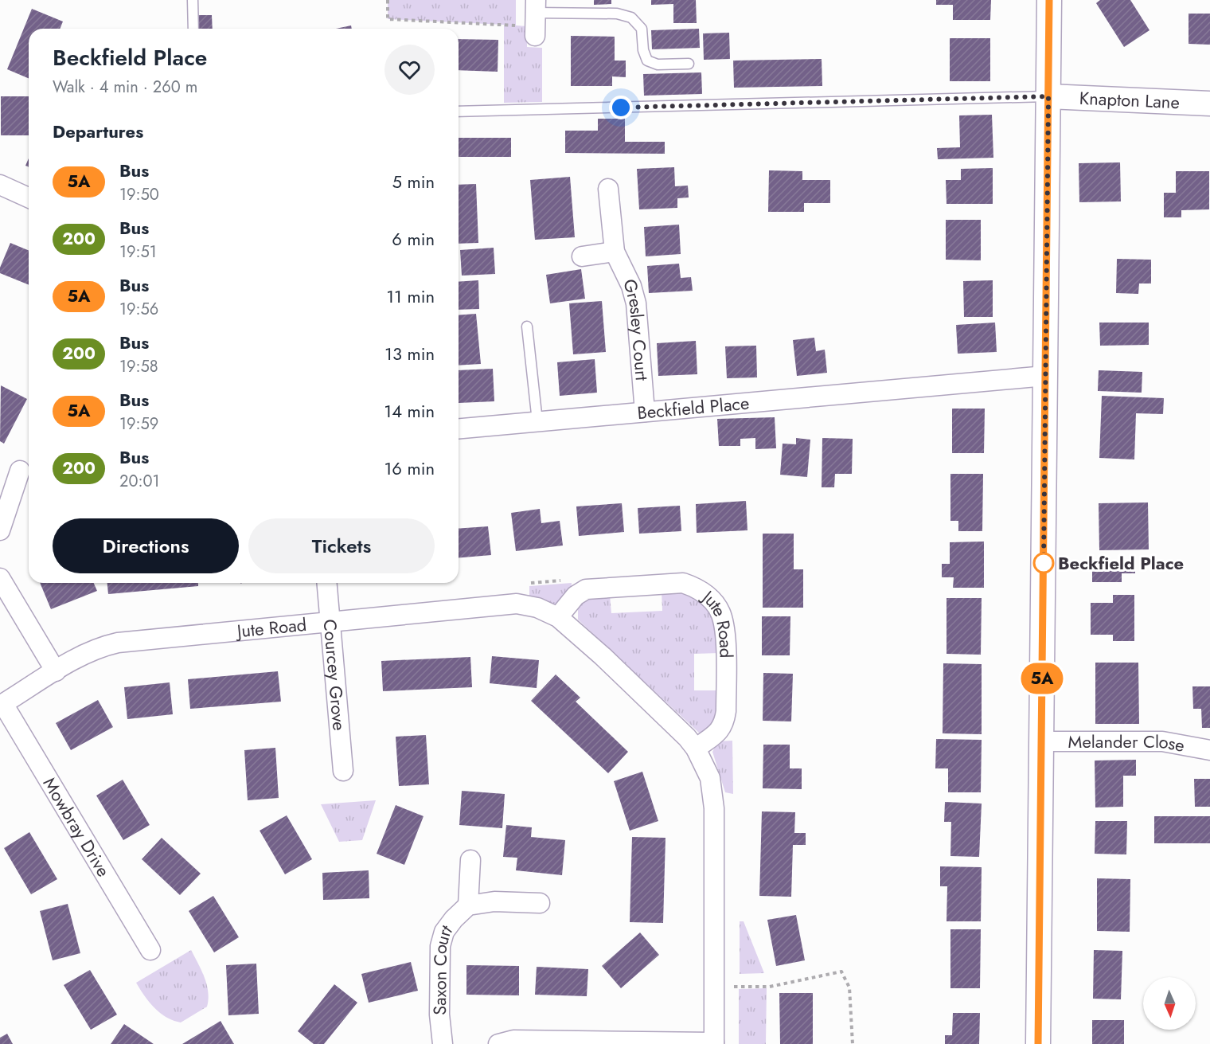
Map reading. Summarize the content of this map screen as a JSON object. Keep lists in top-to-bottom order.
{
  "streets": {
    "street": [
      "Knapton Lane",
      "Gresley Court",
      "Beckfield Place",
      "Jute Road",
      "Courcey Grove",
      "Melander Close",
      "Mowbray Drive",
      "Saxon Court"
    ]
  },
  "crossings": [
    ["Gresley Court", "Beckfield Place"],
    ["Jute Road", "Courcey Grove"],
    ["Jute Road", "Mowbray Drive"]
  ],
  "places": ["Beckfield Place"],
  "lines": ["bus line 5A"],
  "north": "bottom",
  "page": {
    "on_map": "5A",
    "heading": [
      ["Beckfield Place", "Walk · 4 min · 260 m"],
      "Departures"
    ],
    "list": [
      {
        "mark": "5A",
        "name": "Bus",
        "note": "19:50",
        "value": "5 min"
      },
      {
        "mark": "200",
        "name": "Bus",
        "note": "19:51",
        "value": "6 min"
      },
      {
        "mark": "5A",
        "name": "Bus",
        "note": "19:56",
        "value": "11 min"
      },
      {
        "mark": "200",
        "name": "Bus",
        "note": "19:58",
        "value": "13 min"
      },
      {
        "mark": "5A",
        "name": "Bus",
        "note": "19:59",
        "value": "14 min"
      },
      {
        "mark": "200",
        "name": "Bus",
        "note": "20:01",
        "value": "16 min"
      }
    ],
    "buttons": ["Directions", "Tickets"]
  }
}
